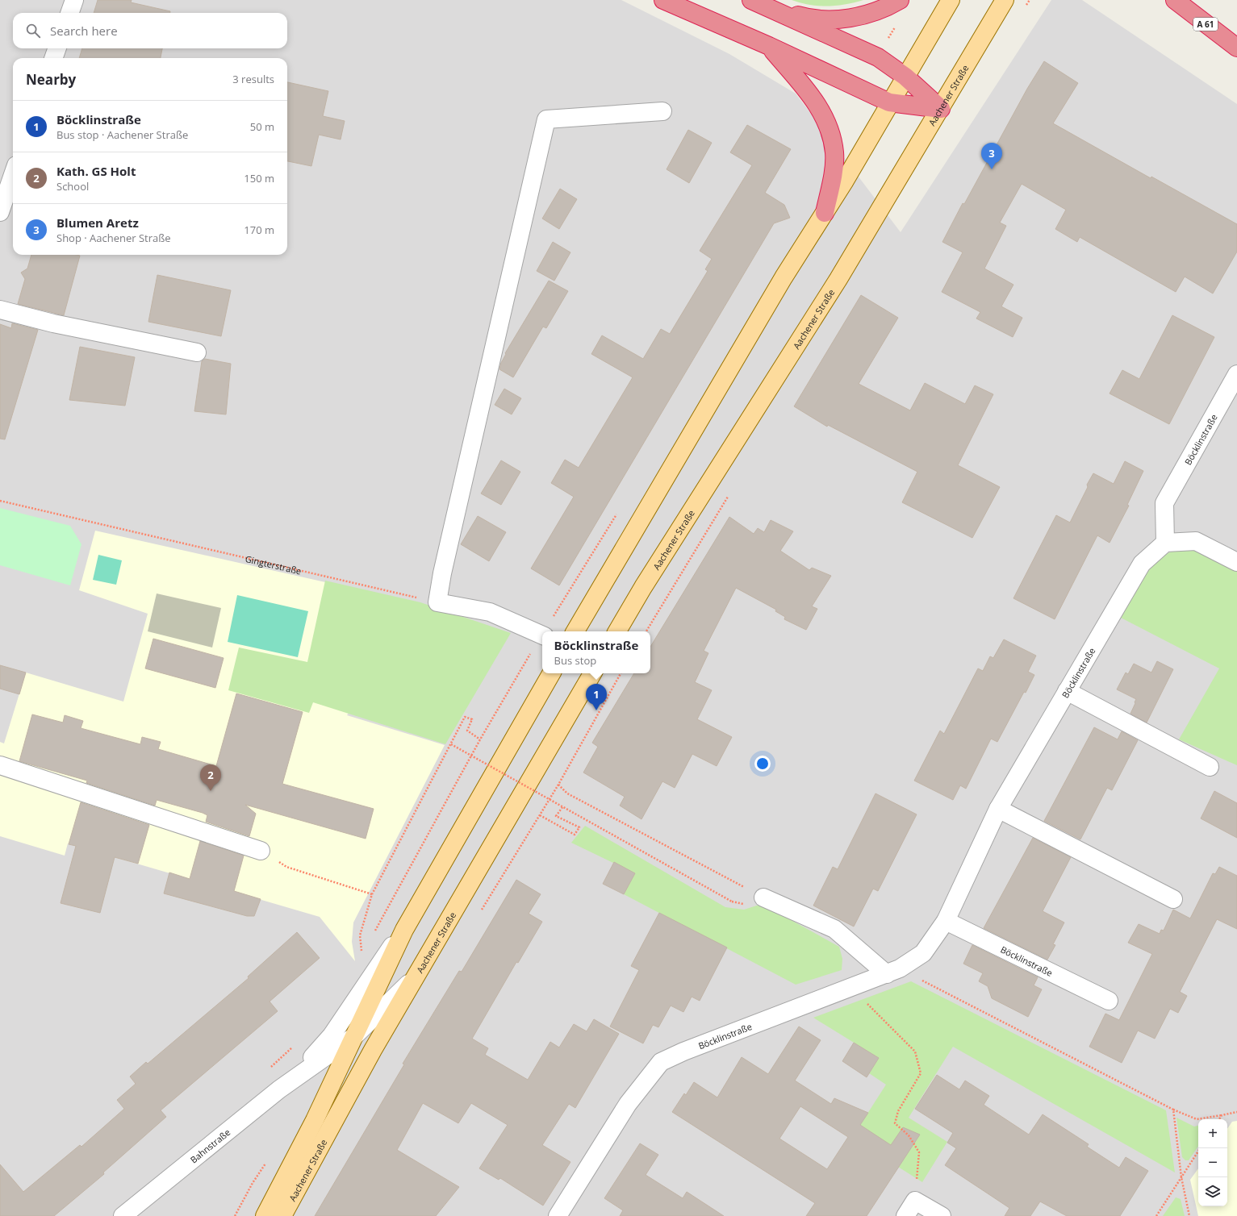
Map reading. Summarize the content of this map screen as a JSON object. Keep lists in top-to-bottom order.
{
  "streets": {
    "highway": ["A 61"],
    "main road": ["Aachener Straße"],
    "street": ["Böcklinstraße", "Bahnstraße"],
    "path": ["Gingterstraße"]
  },
  "crossings": [
    ["Aachener Straße", "Bahnstraße"]
  ],
  "page": {
    "search": "Search here",
    "heading": ["Nearby", "3 results"],
    "list": [
      {
        "mark": "1",
        "name": "Böcklinstraße",
        "note": "Bus stop · Aachener Straße",
        "value": "50 m"
      },
      {
        "mark": "2",
        "name": "Kath. GS Holt",
        "note": "School",
        "value": "150 m"
      },
      {
        "mark": "3",
        "name": "Blumen Aretz",
        "note": "Shop · Aachener Straße",
        "value": "170 m"
      }
    ],
    "pins": ["3", "1", "2"],
    "popup": ["Böcklinstraße", "Bus stop"],
    "map_buttons": ["+", "−"]
  }
}
